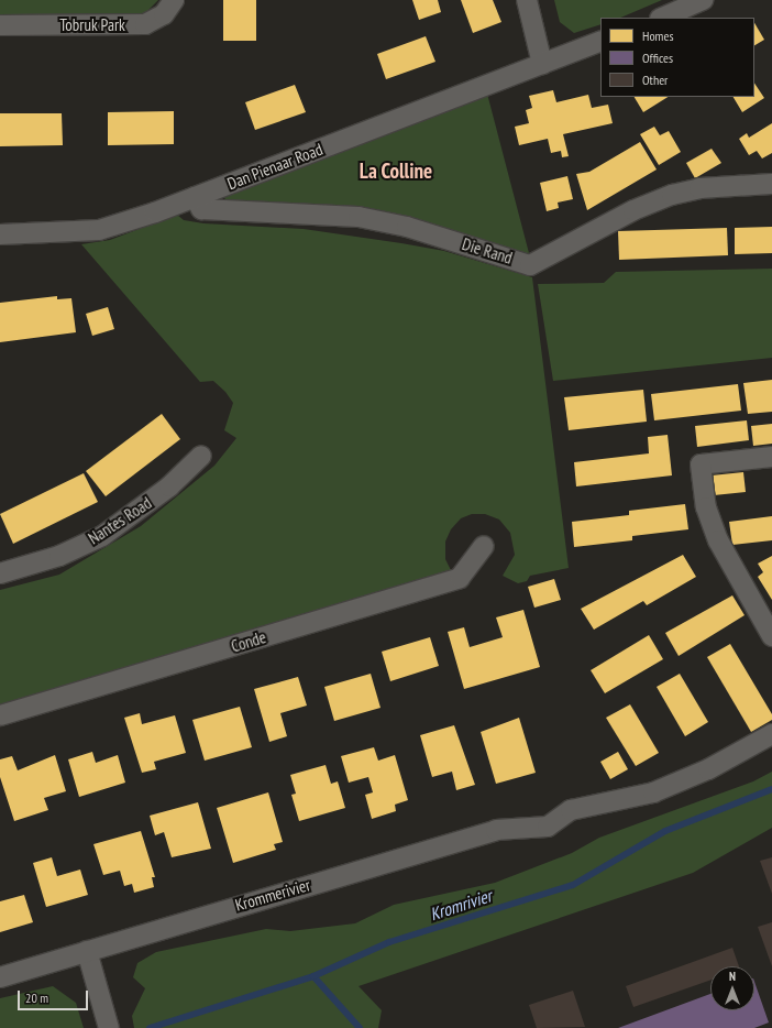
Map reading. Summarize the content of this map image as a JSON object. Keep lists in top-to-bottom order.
{
  "streets": {
    "street": [
      "Tobruk Park",
      "Dan Pienaar Road",
      "Die Rand",
      "Nantes Road",
      "Conde",
      "Krommerivier"
    ]
  },
  "crossings": [
    ["Dan Pienaar Road", "Die Rand"]
  ],
  "districts": ["La Colline"],
  "water": ["Kromrivier"],
  "legend": ["Homes", "Offices", "Other"],
  "scale_bar": "20 m",
  "north": "top"
}
